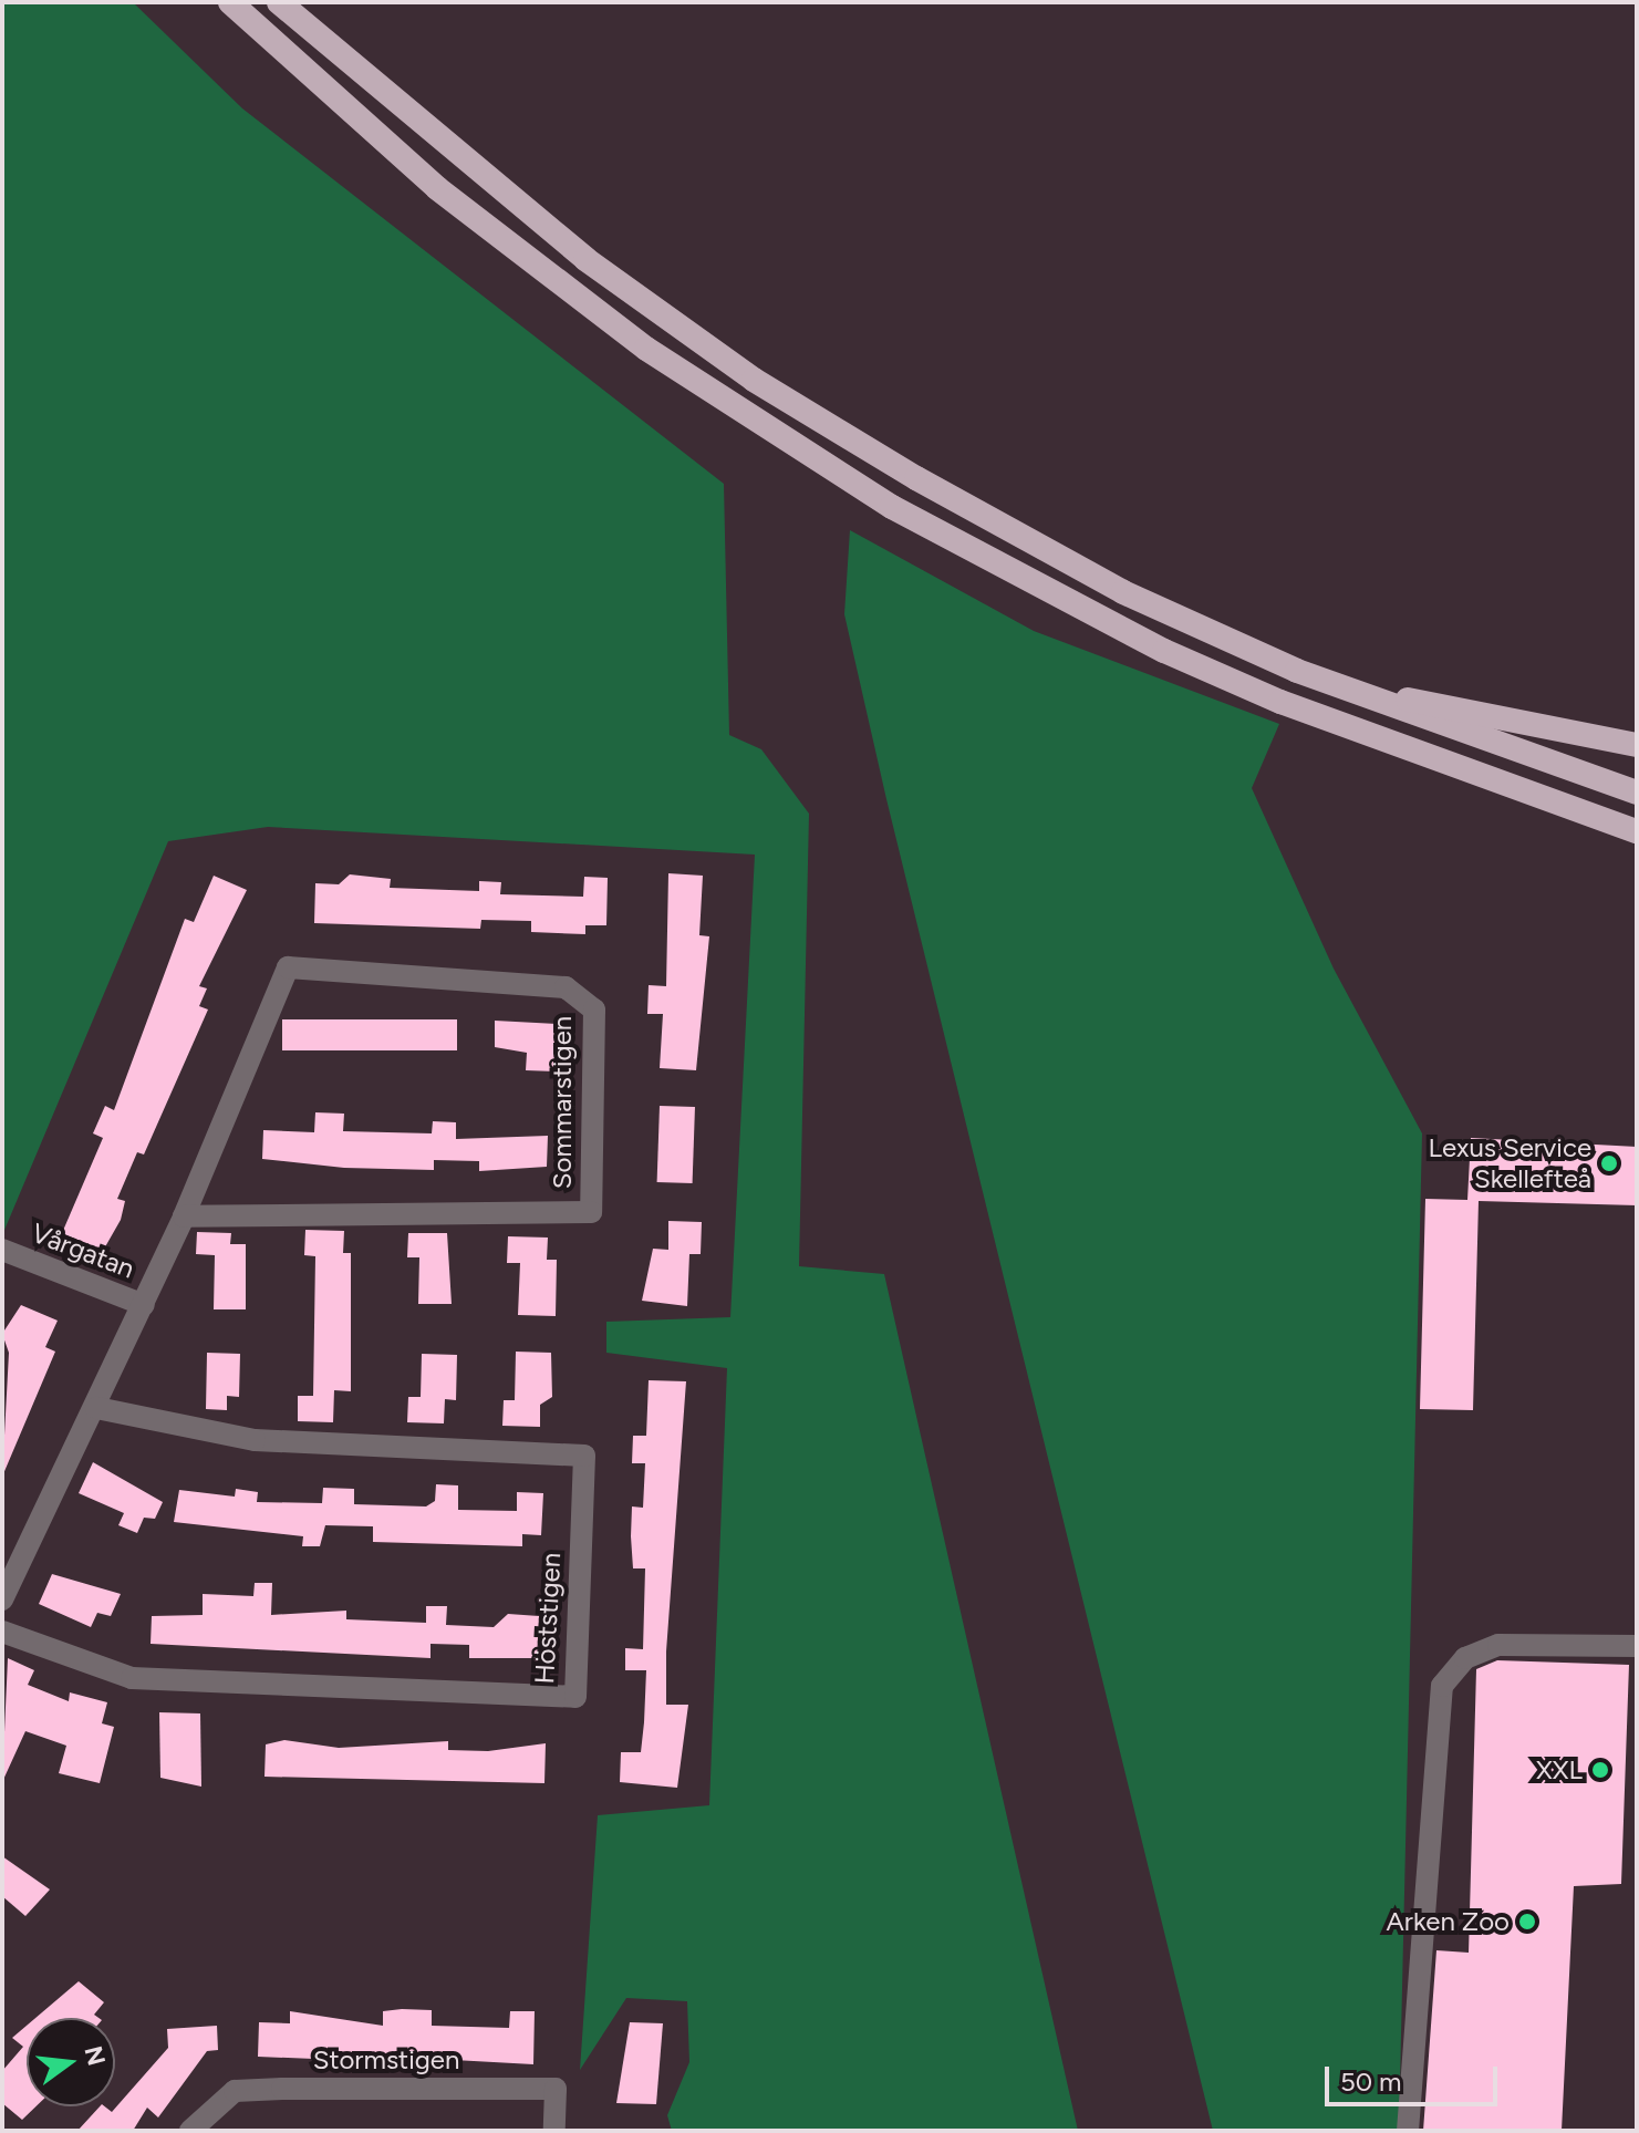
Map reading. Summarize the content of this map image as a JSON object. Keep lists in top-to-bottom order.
{
  "streets": {
    "street": [
      "Sommarstigen",
      "Vårgatan",
      "Höststigen",
      "Stormstigen"
    ]
  },
  "crossings": [
    ["Sommarstigen", "Vårgatan"]
  ],
  "places": ["Lexus Service Skellefteå", "XXL", "Arken Zoo"],
  "scale_bar": "50 m",
  "north": "right"
}
